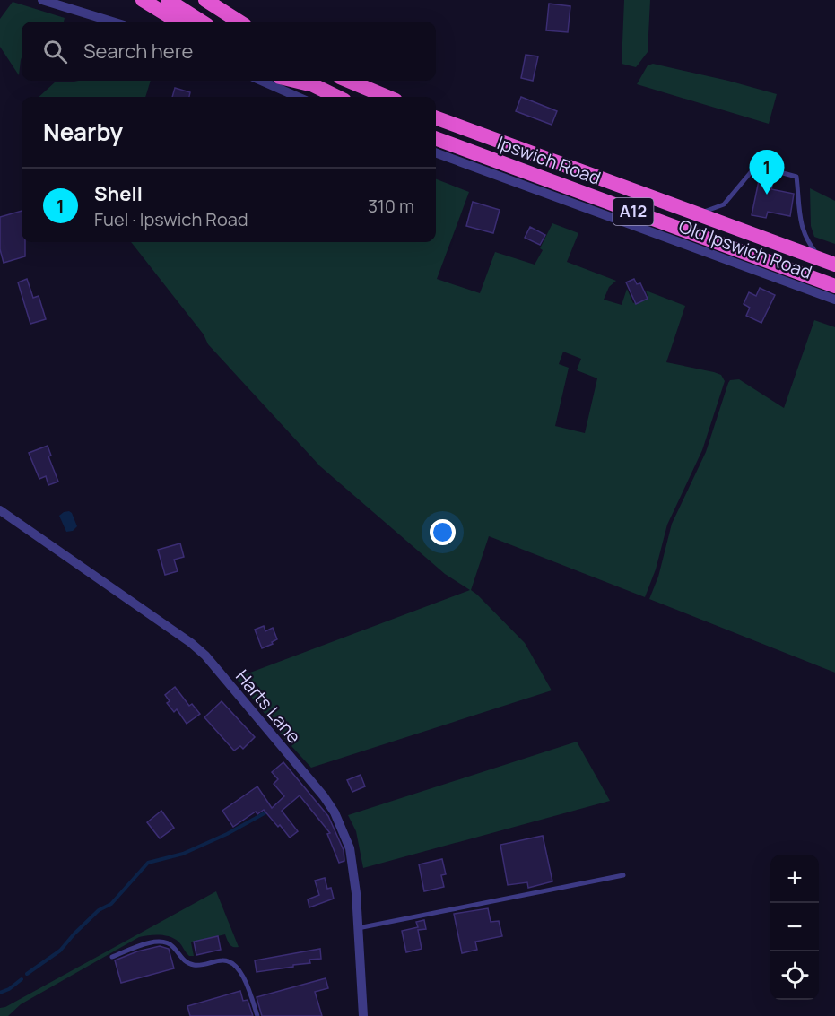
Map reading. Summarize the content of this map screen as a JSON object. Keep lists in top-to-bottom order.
{
  "streets": {
    "highway": ["Ipswich Road", "A12"],
    "street": ["Old Ipswich Road", "Harts Lane"]
  },
  "page": {
    "search": "Search here",
    "heading": "Nearby",
    "pins": "1",
    "list": [
      {
        "mark": "1",
        "name": "Shell",
        "note": "Fuel · Ipswich Road",
        "value": "310 m"
      }
    ],
    "map_buttons": ["+", "−"]
  }
}
